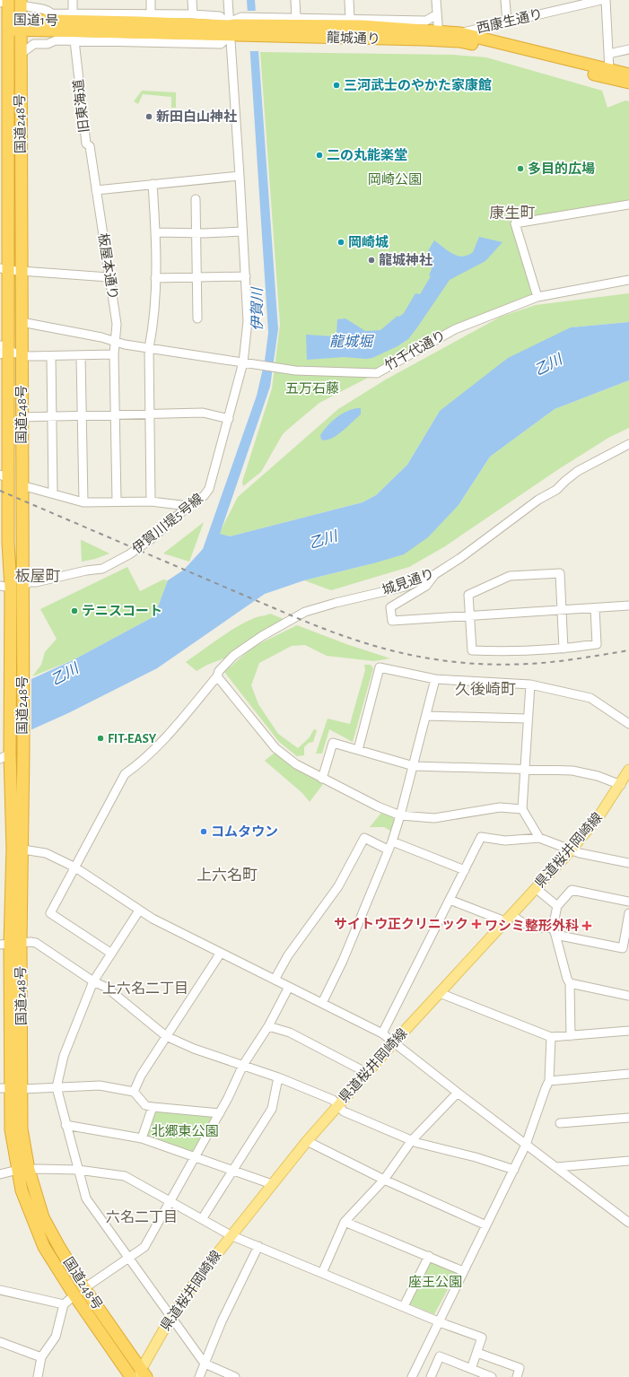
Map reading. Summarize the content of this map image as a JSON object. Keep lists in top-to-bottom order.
{
  "streets": {
    "highway": ["国道1号", "龍城通り", "国道248号"],
    "main road": ["県道桜井岡崎線"],
    "street": [
      "西康生通り",
      "旧東海道",
      "板屋本通り",
      "竹千代通り",
      "伊賀川堤5号線",
      "城見通り"
    ]
  },
  "crossings": [
    ["国道1号", "龍城通り"],
    ["国道1号", "旧東海道"],
    ["国道1号", "国道248号"],
    ["西康生通り", "龍城通り"],
    ["龍城通り", "旧東海道"],
    ["龍城通り", "伊賀川堤5号線"],
    ["旧東海道", "板屋本通り"],
    ["国道248号", "竹千代通り"],
    ["国道248号", "伊賀川堤5号線"],
    ["国道248号", "県道桜井岡崎線"],
    ["板屋本通り", "竹千代通り"],
    ["竹千代通り", "伊賀川堤5号線"]
  ],
  "districts": [
    "康生町",
    "板屋町",
    "久後崎町",
    "上六名町",
    "上六名二丁目",
    "六名二丁目"
  ],
  "water": ["伊賀川", "龍城堀", "乙川"],
  "parks": [
    "岡崎公園",
    "五万石藤",
    "北郷東公園",
    "座王公園"
  ],
  "places": {
    "other": [
      "三河武士のやかた家康館",
      "新田白山神社",
      "二の丸能楽堂",
      "多目的広場",
      "岡崎城",
      "龍城神社",
      "テニスコート",
      "FIT-EASY",
      "コムタウン"
    ],
    "health": ["サイトウ正クリニック", "ワシミ整形外科"]
  }
}
